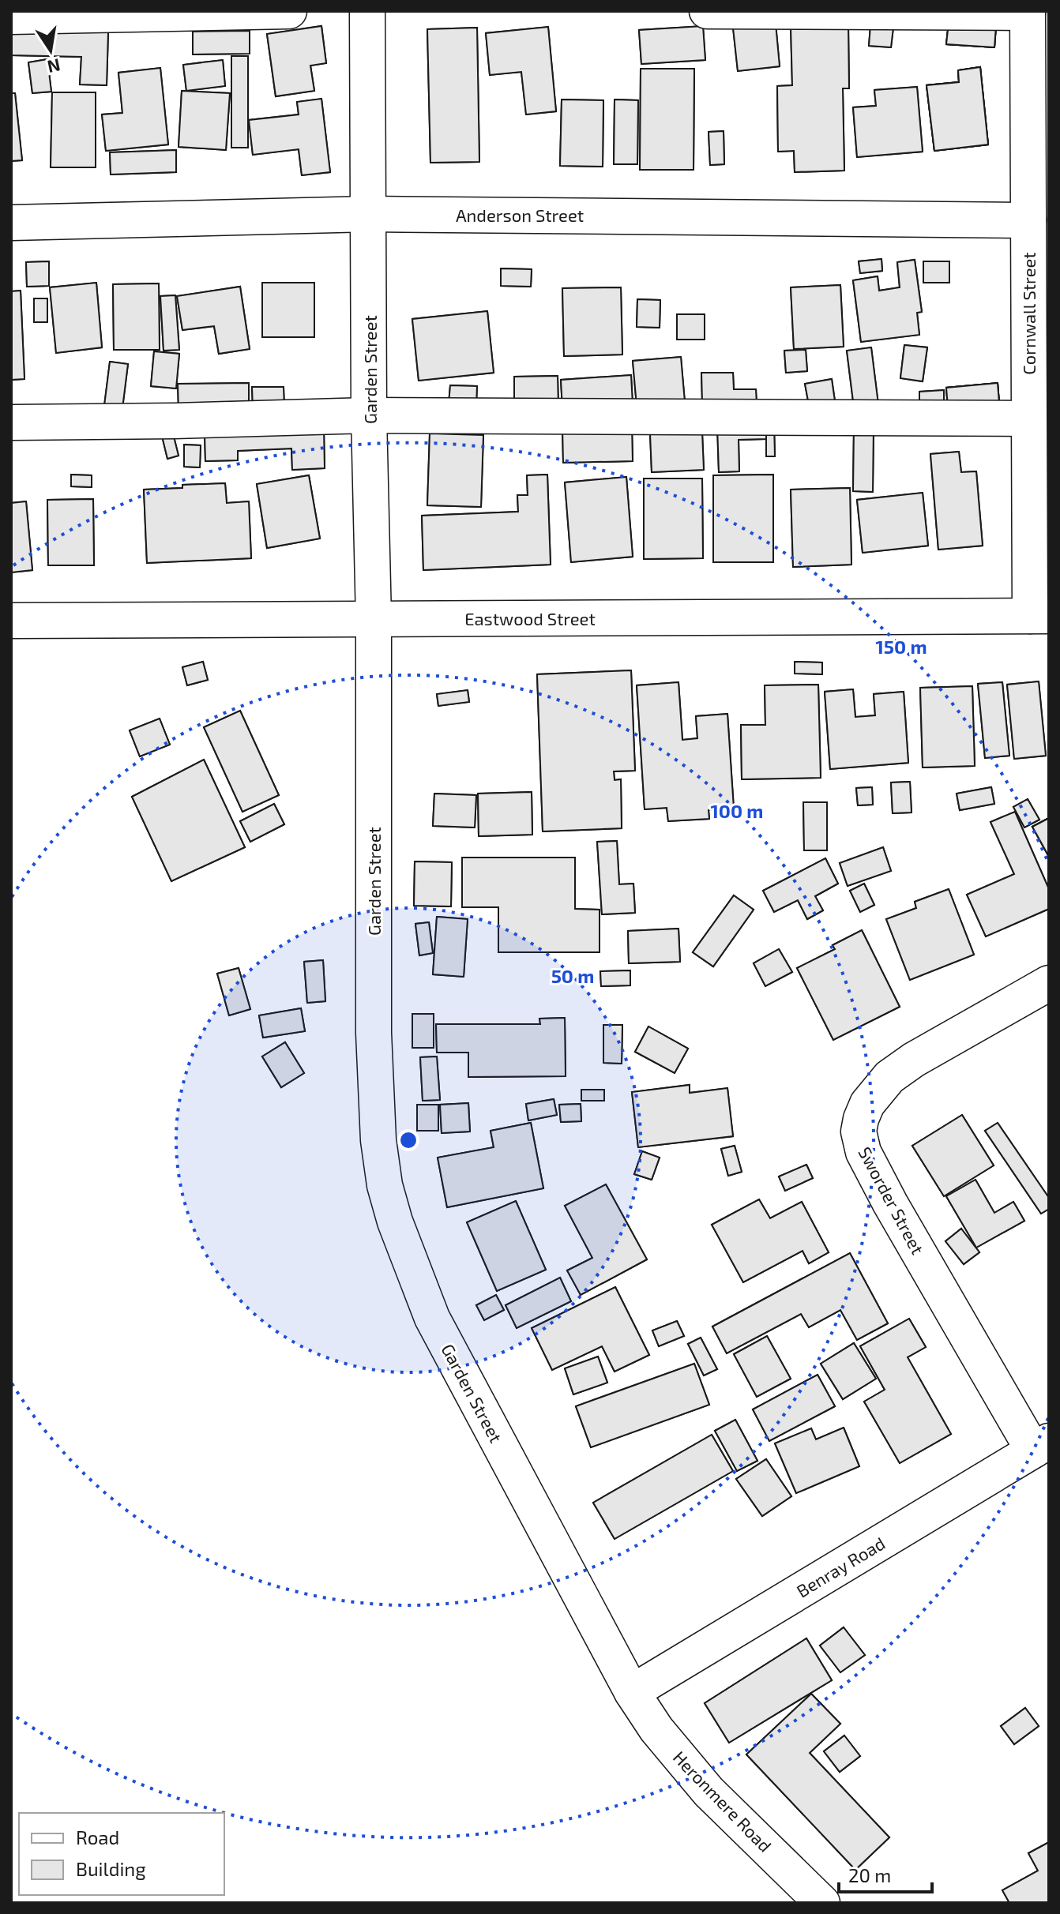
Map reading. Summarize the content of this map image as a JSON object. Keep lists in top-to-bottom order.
{
  "streets": {
    "street": [
      "Anderson Street",
      "Cornwall Street",
      "Garden Street",
      "Eastwood Street",
      "Sworder Street",
      "Benray Road",
      "Heronmere Road"
    ]
  },
  "crossings": [
    ["Anderson Street", "Cornwall Street"],
    ["Anderson Street", "Garden Street"],
    ["Cornwall Street", "Eastwood Street"],
    ["Garden Street", "Eastwood Street"],
    ["Garden Street", "Benray Road"],
    ["Garden Street", "Heronmere Road"],
    ["Sworder Street", "Benray Road"],
    ["Benray Road", "Heronmere Road"]
  ],
  "legend": ["Road", "Building"],
  "scale_bar": "20 m",
  "north": "bottom",
  "rings": ["150 m", "100 m", "50 m"]
}
